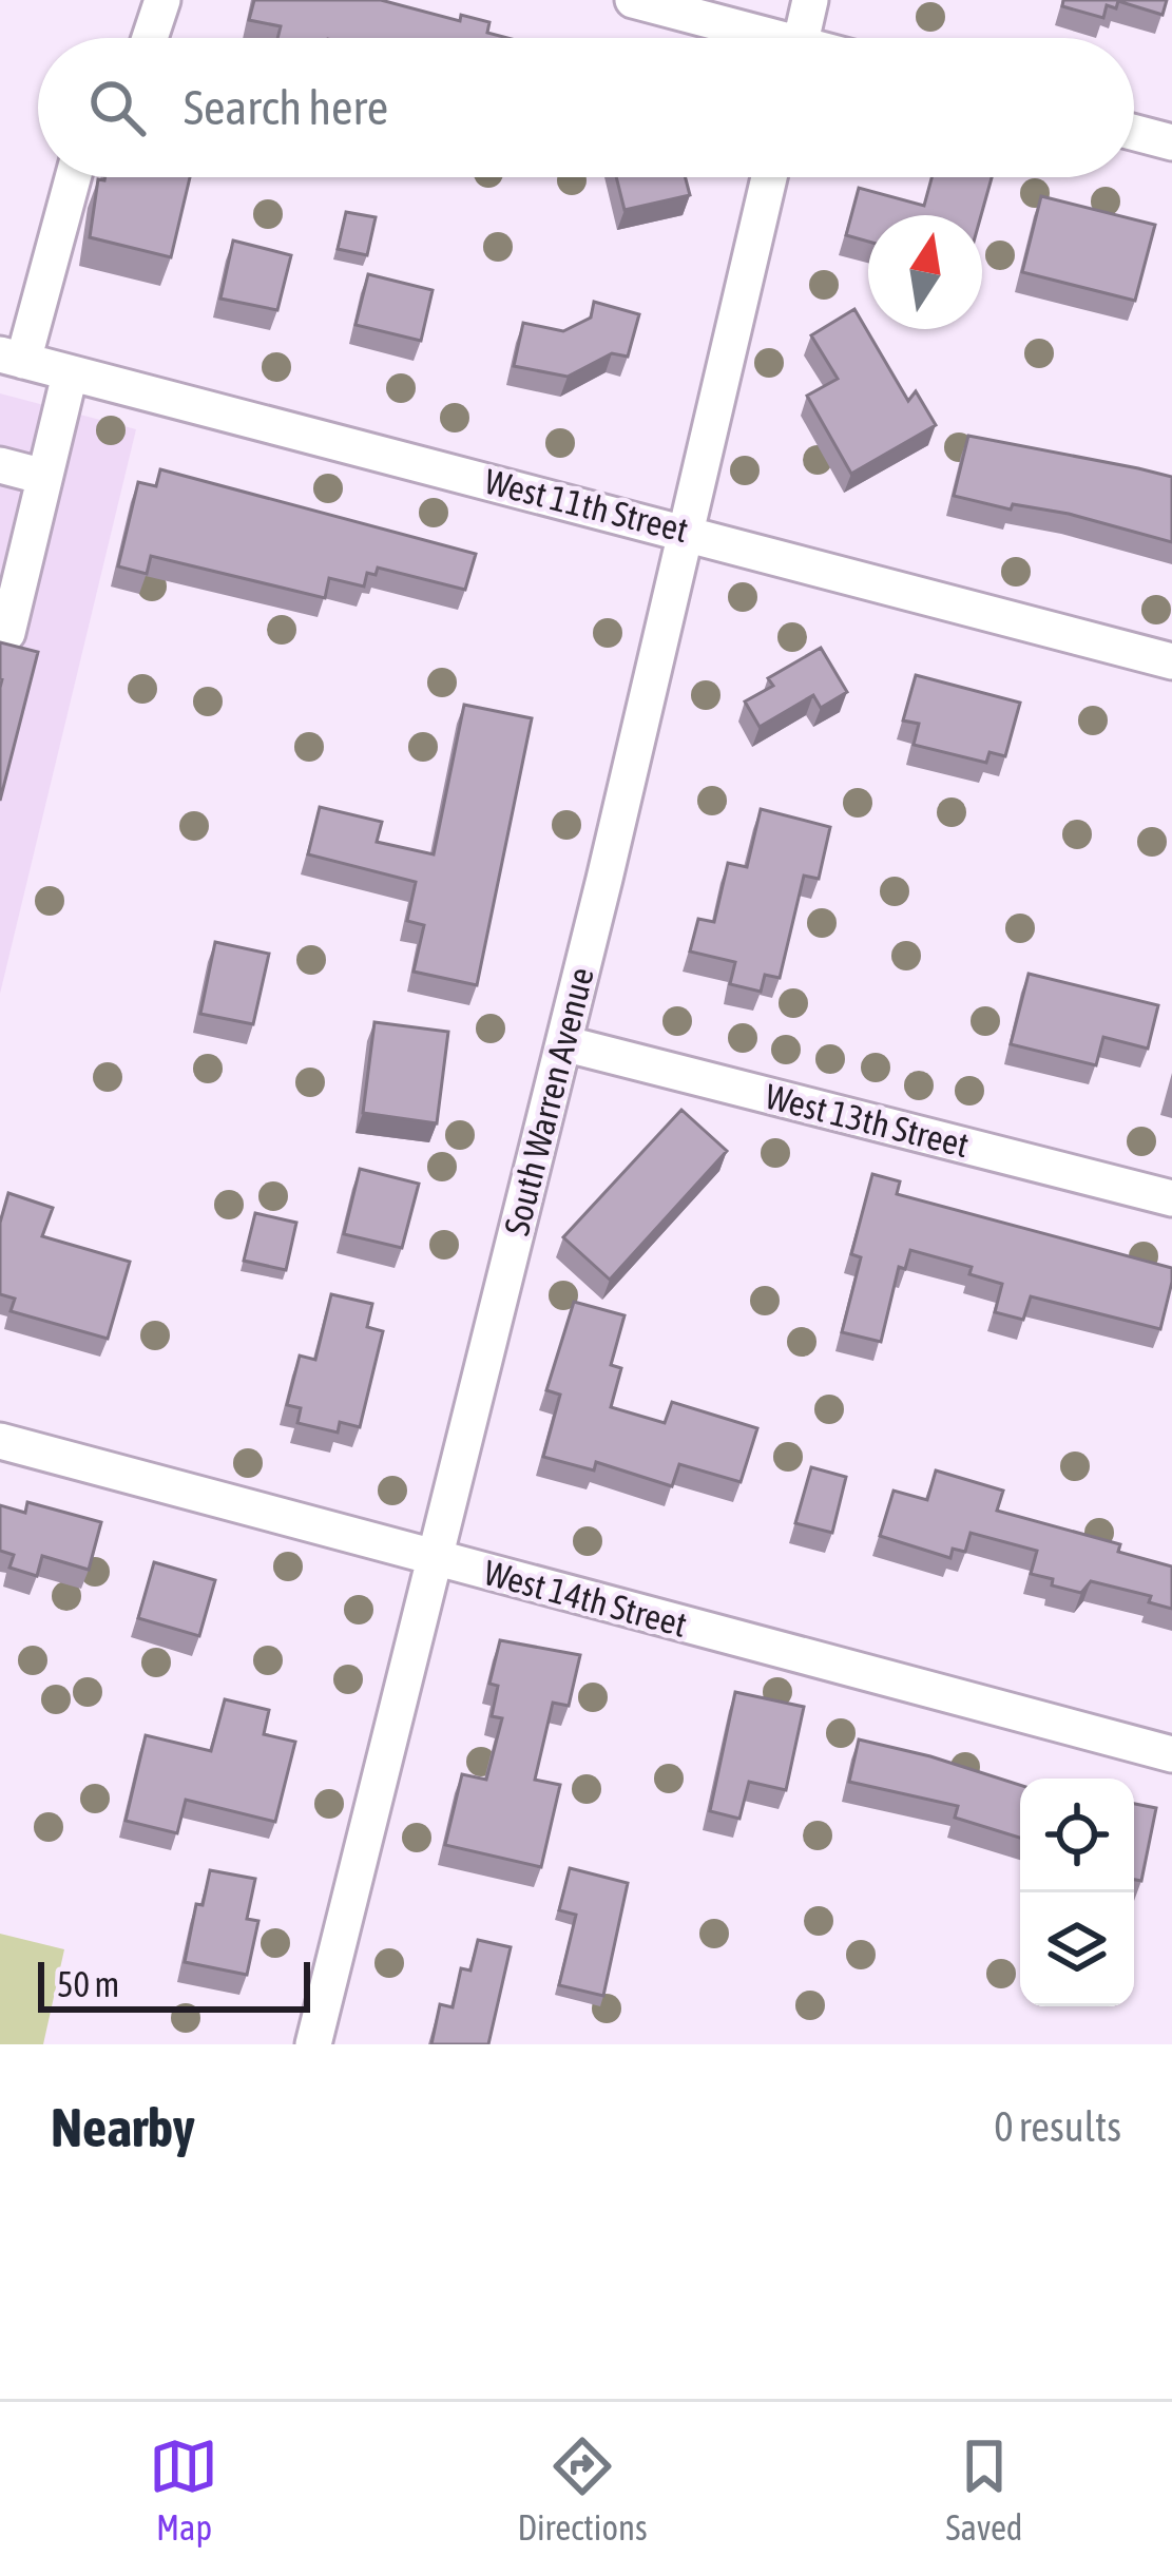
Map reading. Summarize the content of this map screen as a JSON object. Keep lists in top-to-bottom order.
{
  "streets": {
    "street": [
      "West 11th Street",
      "South Warren Avenue",
      "West 13th Street",
      "West 14th Street"
    ]
  },
  "crossings": [
    ["West 11th Street", "South Warren Avenue"],
    ["South Warren Avenue", "West 13th Street"],
    ["South Warren Avenue", "West 14th Street"]
  ],
  "scale_bar": "50 m",
  "north": "top",
  "page": {
    "search": "Search here",
    "scale": "50 m",
    "heading": ["Nearby", "0 results"],
    "nav": ["Map", "Directions", "Saved"]
  }
}
